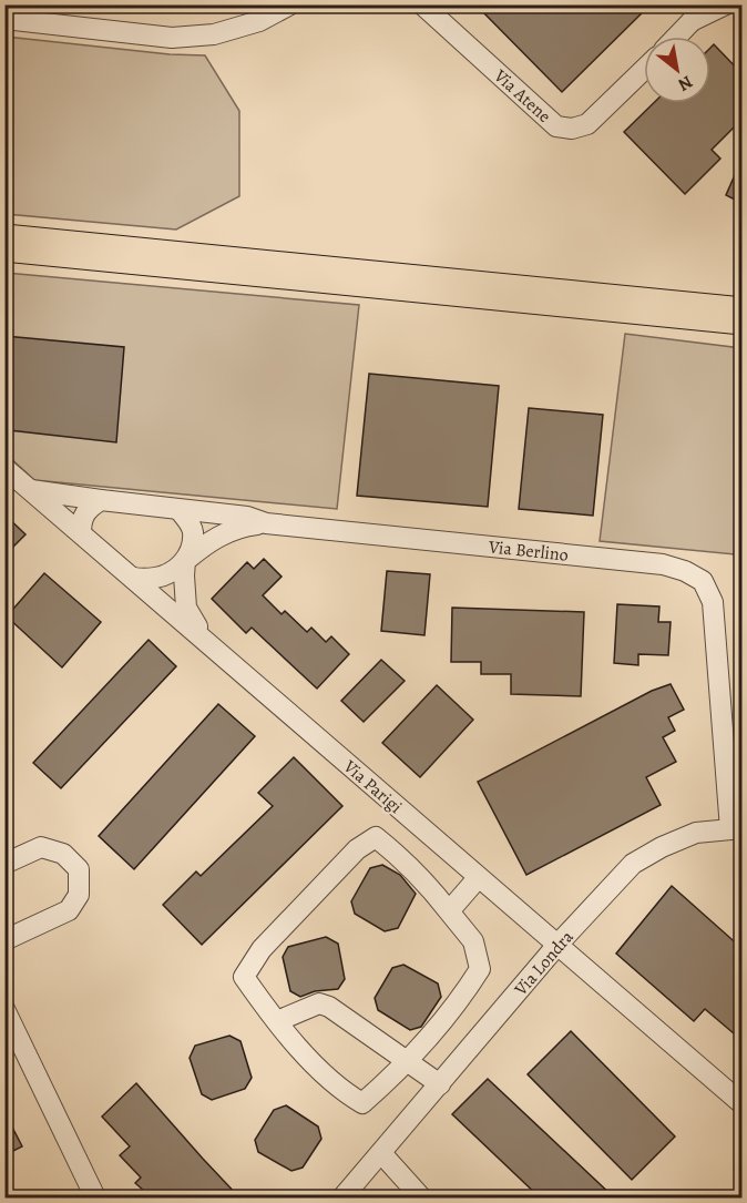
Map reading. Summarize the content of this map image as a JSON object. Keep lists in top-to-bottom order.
{
  "streets": {
    "street": [
      "Via Atene",
      "Via Berlino",
      "Via Parigi",
      "Via Londra"
    ]
  },
  "crossings": [
    ["Via Berlino", "Via Parigi"],
    ["Via Berlino", "Via Londra"],
    ["Via Parigi", "Via Londra"]
  ],
  "north": "bottom right"
}
